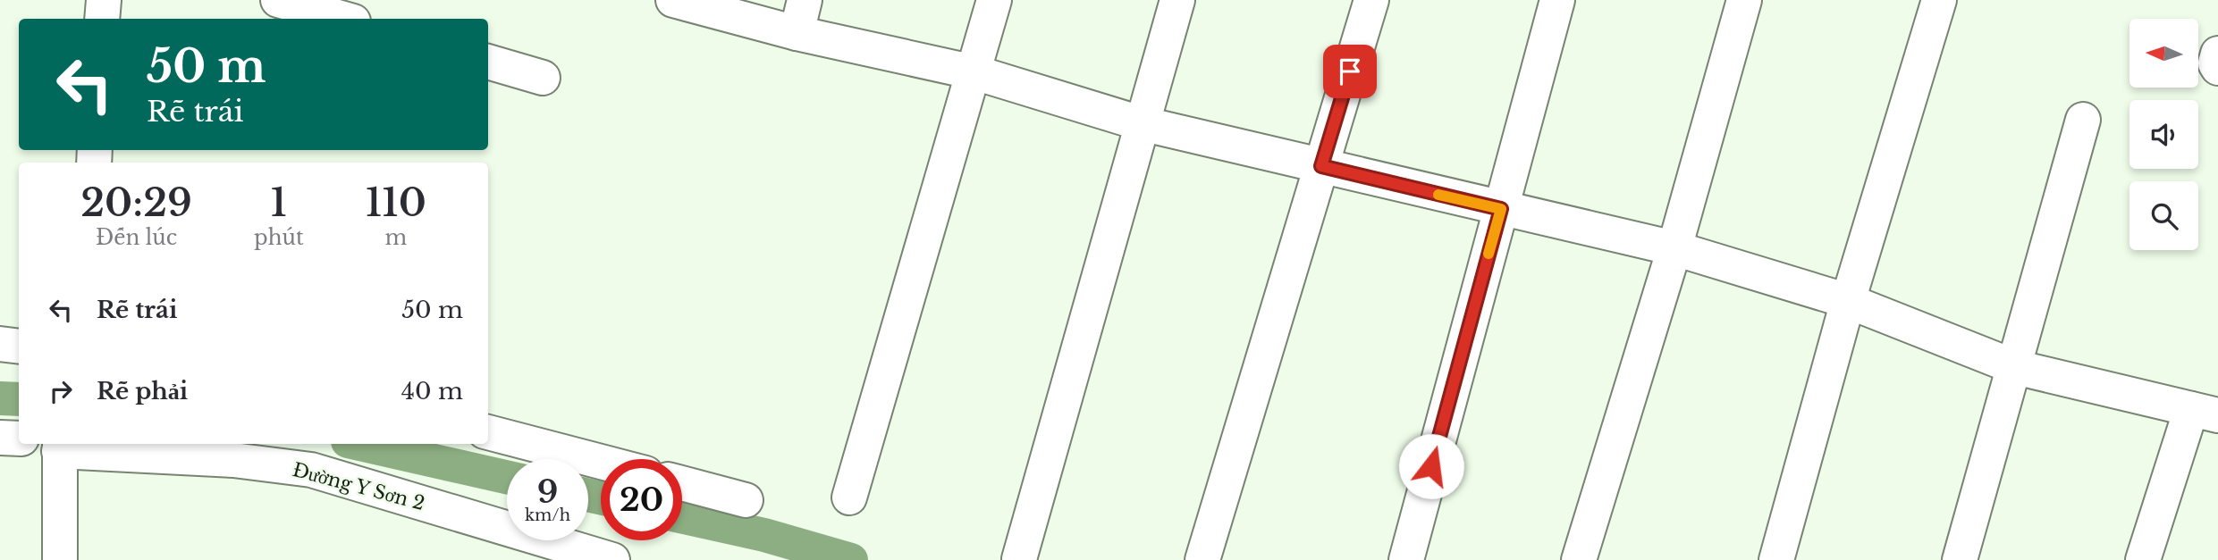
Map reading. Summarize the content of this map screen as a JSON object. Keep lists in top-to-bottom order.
{
  "streets": {
    "street": ["Đường Y Sơn 2"]
  },
  "north": "left",
  "page": {
    "turn": ["50 m", "Rẽ trái"],
    "eta": [
      "20:29",
      "Đến lúc",
      "1",
      "phút",
      "110",
      "m"
    ],
    "list": [
      {
        "name": "Rẽ trái",
        "value": "50 m"
      },
      {
        "name": "Rẽ phải",
        "value": "40 m"
      }
    ],
    "speed": "9 km/h",
    "limit": "20"
  }
}
